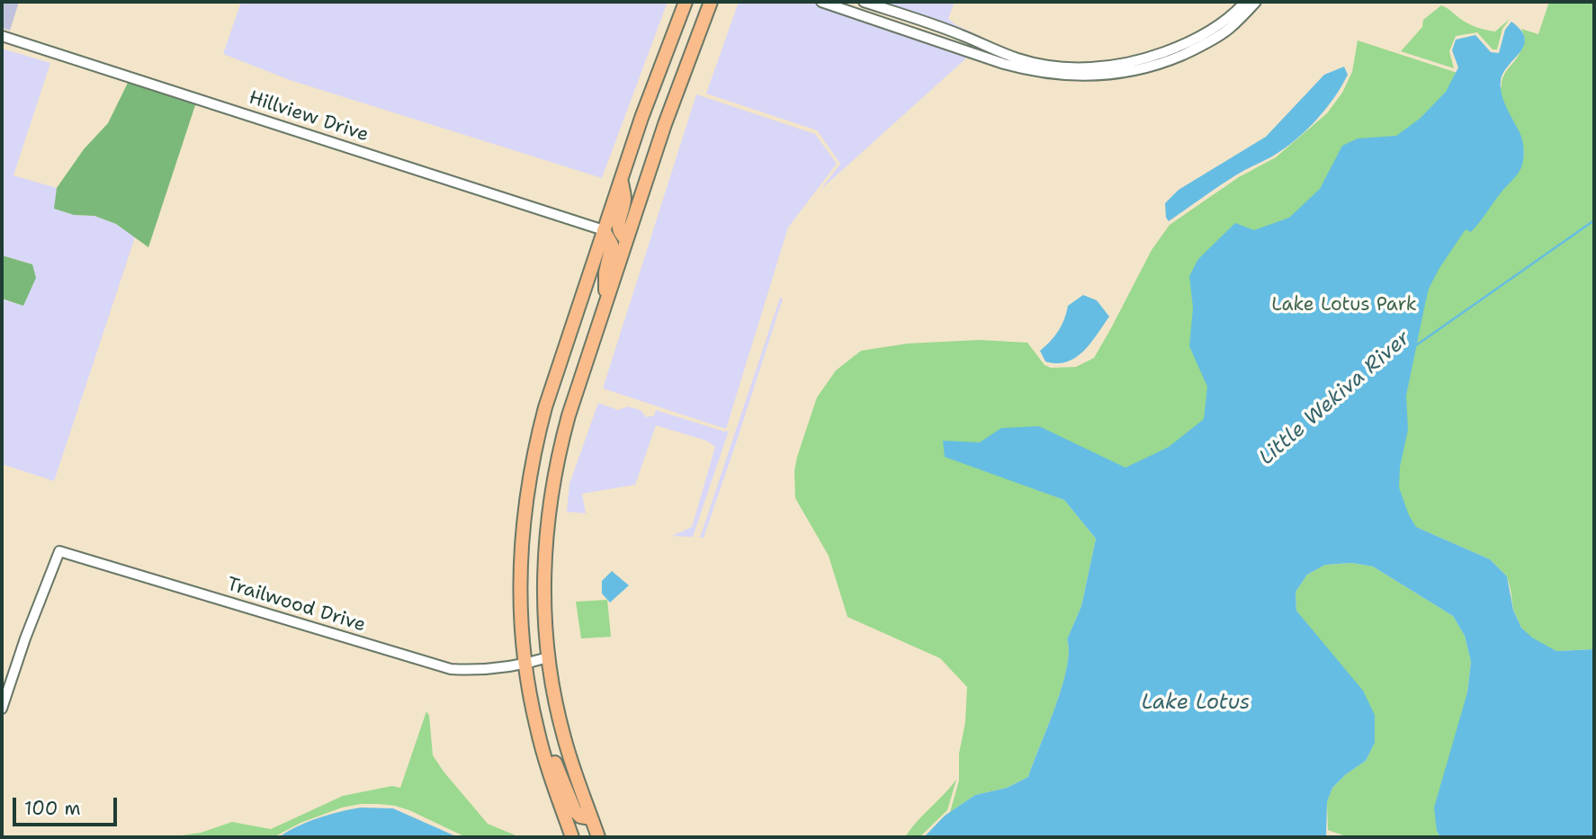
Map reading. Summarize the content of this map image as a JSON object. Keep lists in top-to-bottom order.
{
  "streets": {
    "street": ["Hillview Drive", "Trailwood Drive"]
  },
  "water": ["Little Wekiva River", "Lake Lotus"],
  "parks": ["Lake Lotus Park"],
  "scale_bar": "100 m"
}
